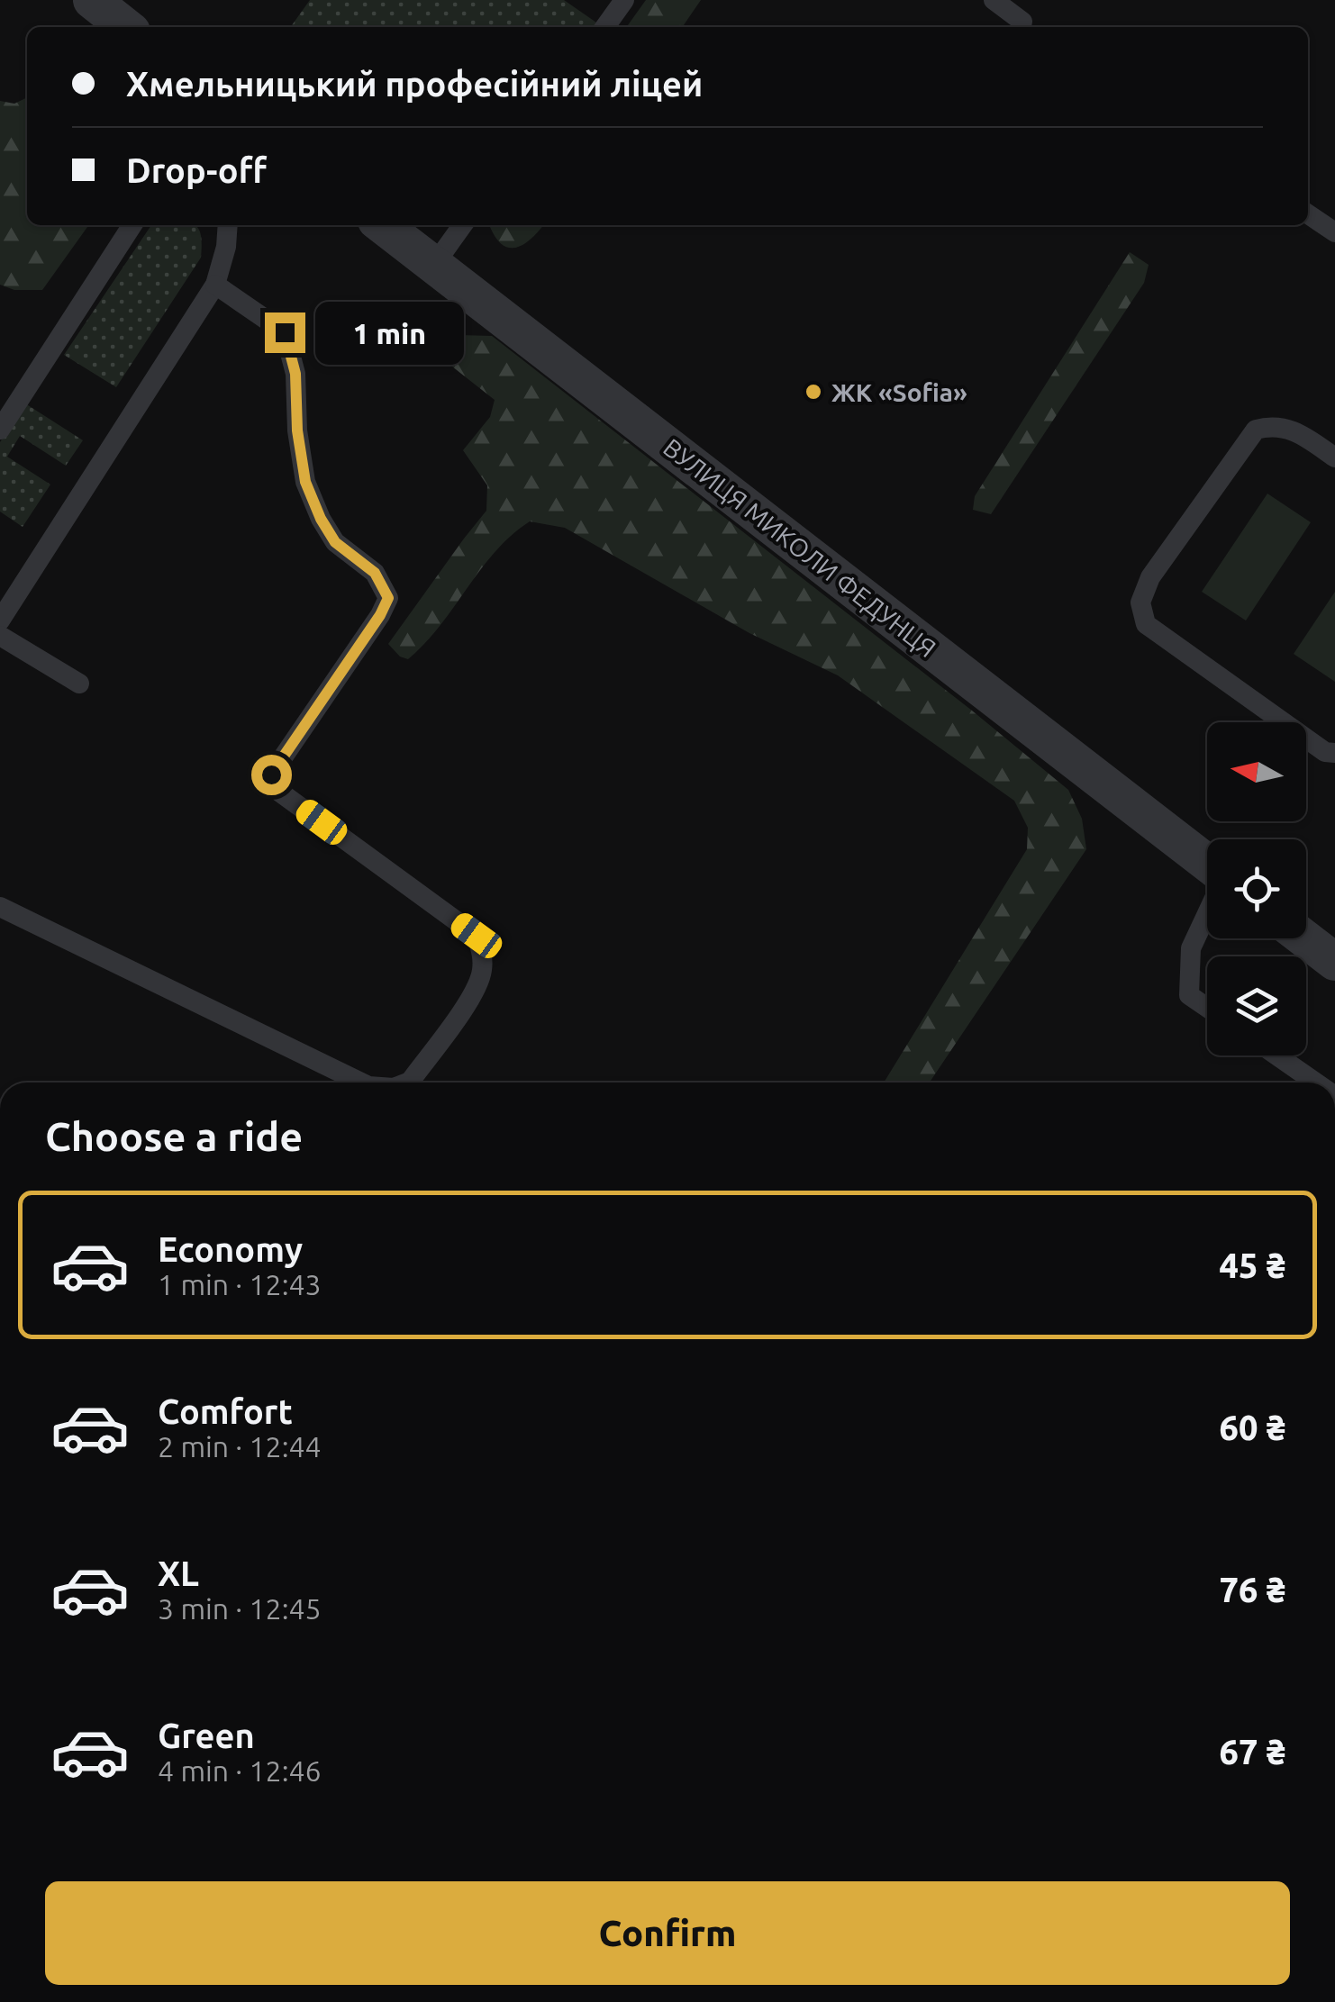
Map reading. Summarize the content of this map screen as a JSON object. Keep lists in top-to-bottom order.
{
  "streets": {
    "street": ["ВУЛИЦЯ МИКОЛИ ФЕДУНЦЯ"]
  },
  "places": ["ЖК «Sofia»"],
  "north": "left",
  "page": {
    "banner": ["Хмельницький професійний ліцей", "Drop-off"],
    "bubble": "1 min",
    "heading": "Choose a ride",
    "list": [
      {
        "name": "Economy",
        "note": "1 min · 12:43",
        "value": "45 ₴"
      },
      {
        "name": "Comfort",
        "note": "2 min · 12:44",
        "value": "60 ₴"
      },
      {
        "name": "XL",
        "note": "3 min · 12:45",
        "value": "76 ₴"
      },
      {
        "name": "Green",
        "note": "4 min · 12:46",
        "value": "67 ₴"
      }
    ],
    "buttons": "Confirm"
  }
}
